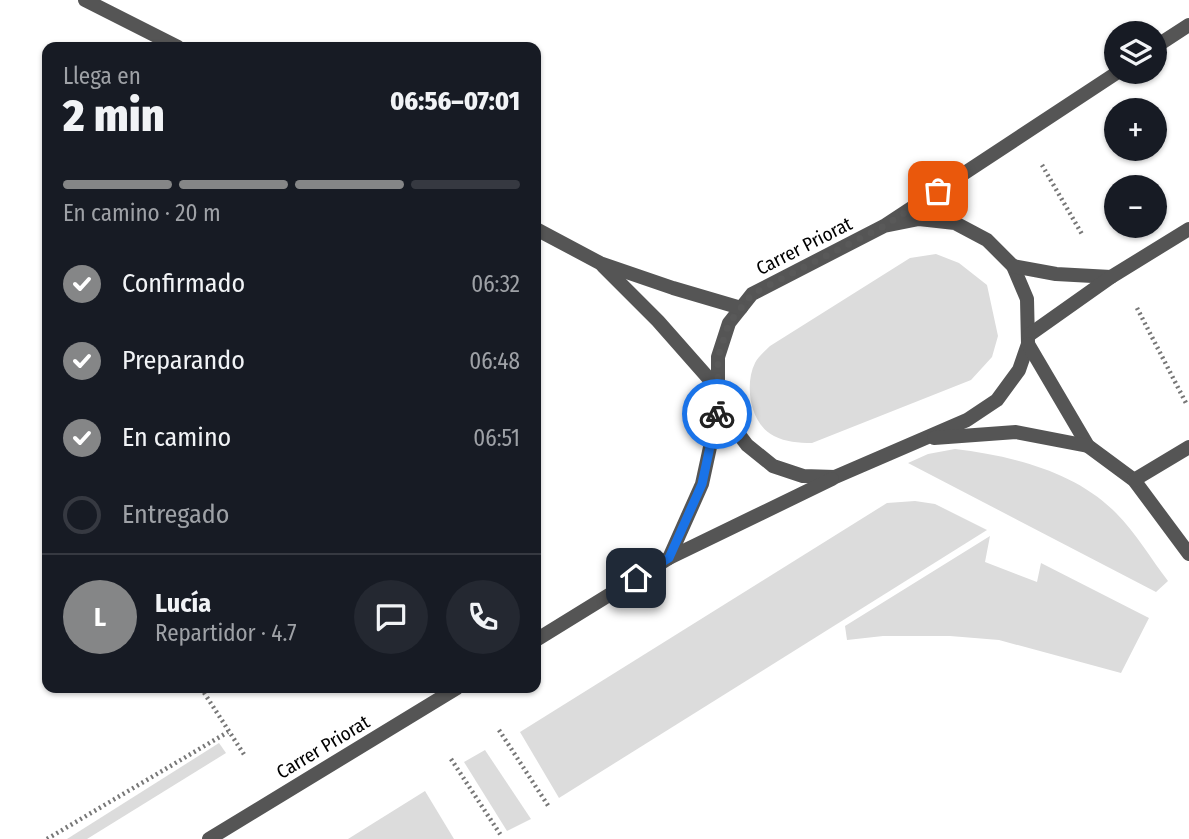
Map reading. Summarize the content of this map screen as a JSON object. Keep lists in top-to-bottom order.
{
  "streets": {
    "street": ["Carrer Priorat"]
  },
  "page": {
    "map_buttons": ["+", "−"],
    "heading": ["2 min", "Llega en", "06:56–07:01"],
    "panel": ["Lucía", "Repartidor · 4.7"],
    "bar": "En camino · 20 m",
    "list": [
      ["Confirmado", "06:32"],
      ["Preparando", "06:48"],
      ["En camino", "06:51"],
      "Entregado"
    ],
    "round": "L"
  }
}
